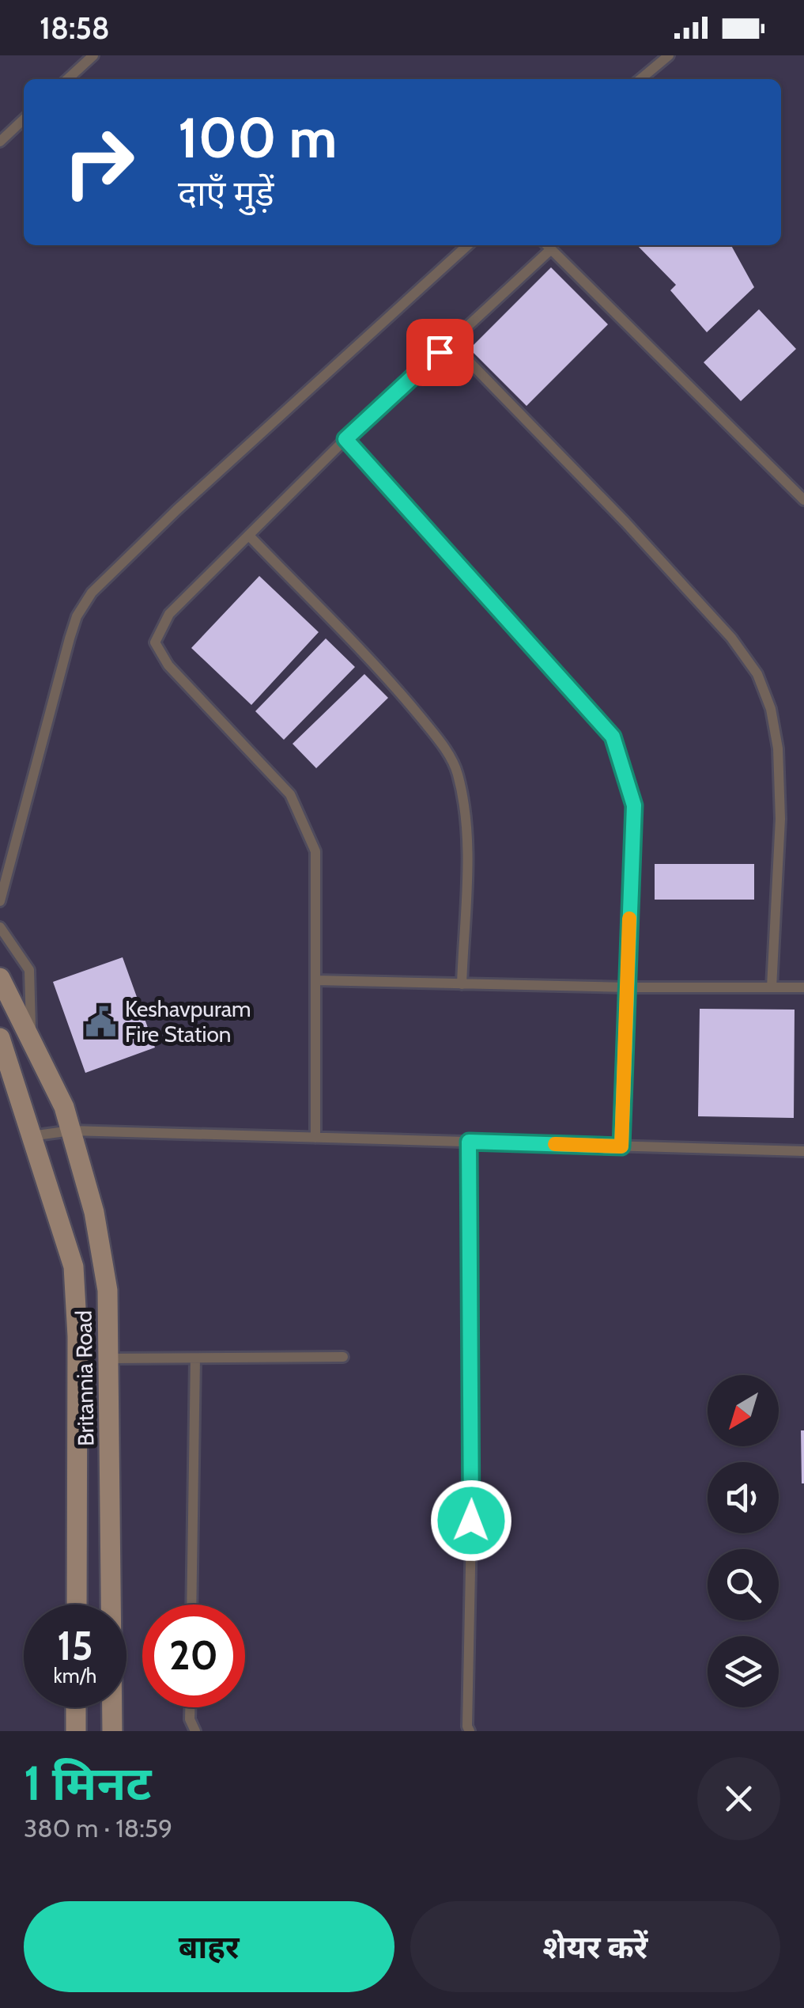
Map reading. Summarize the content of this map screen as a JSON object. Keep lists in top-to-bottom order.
{
  "streets": {
    "main road": ["Britannia Road"]
  },
  "places": {
    "public building": ["Keshavpuram Fire Station"]
  },
  "north": "bottom left",
  "page": {
    "status": "18:58",
    "turn": ["100 m", "दाएँ मुड़ें"],
    "speed": "15 km/h",
    "limit": "20",
    "heading": ["1 मिनट", "380 m · 18:59"],
    "buttons": ["बाहर", "शेयर करें"]
  }
}
